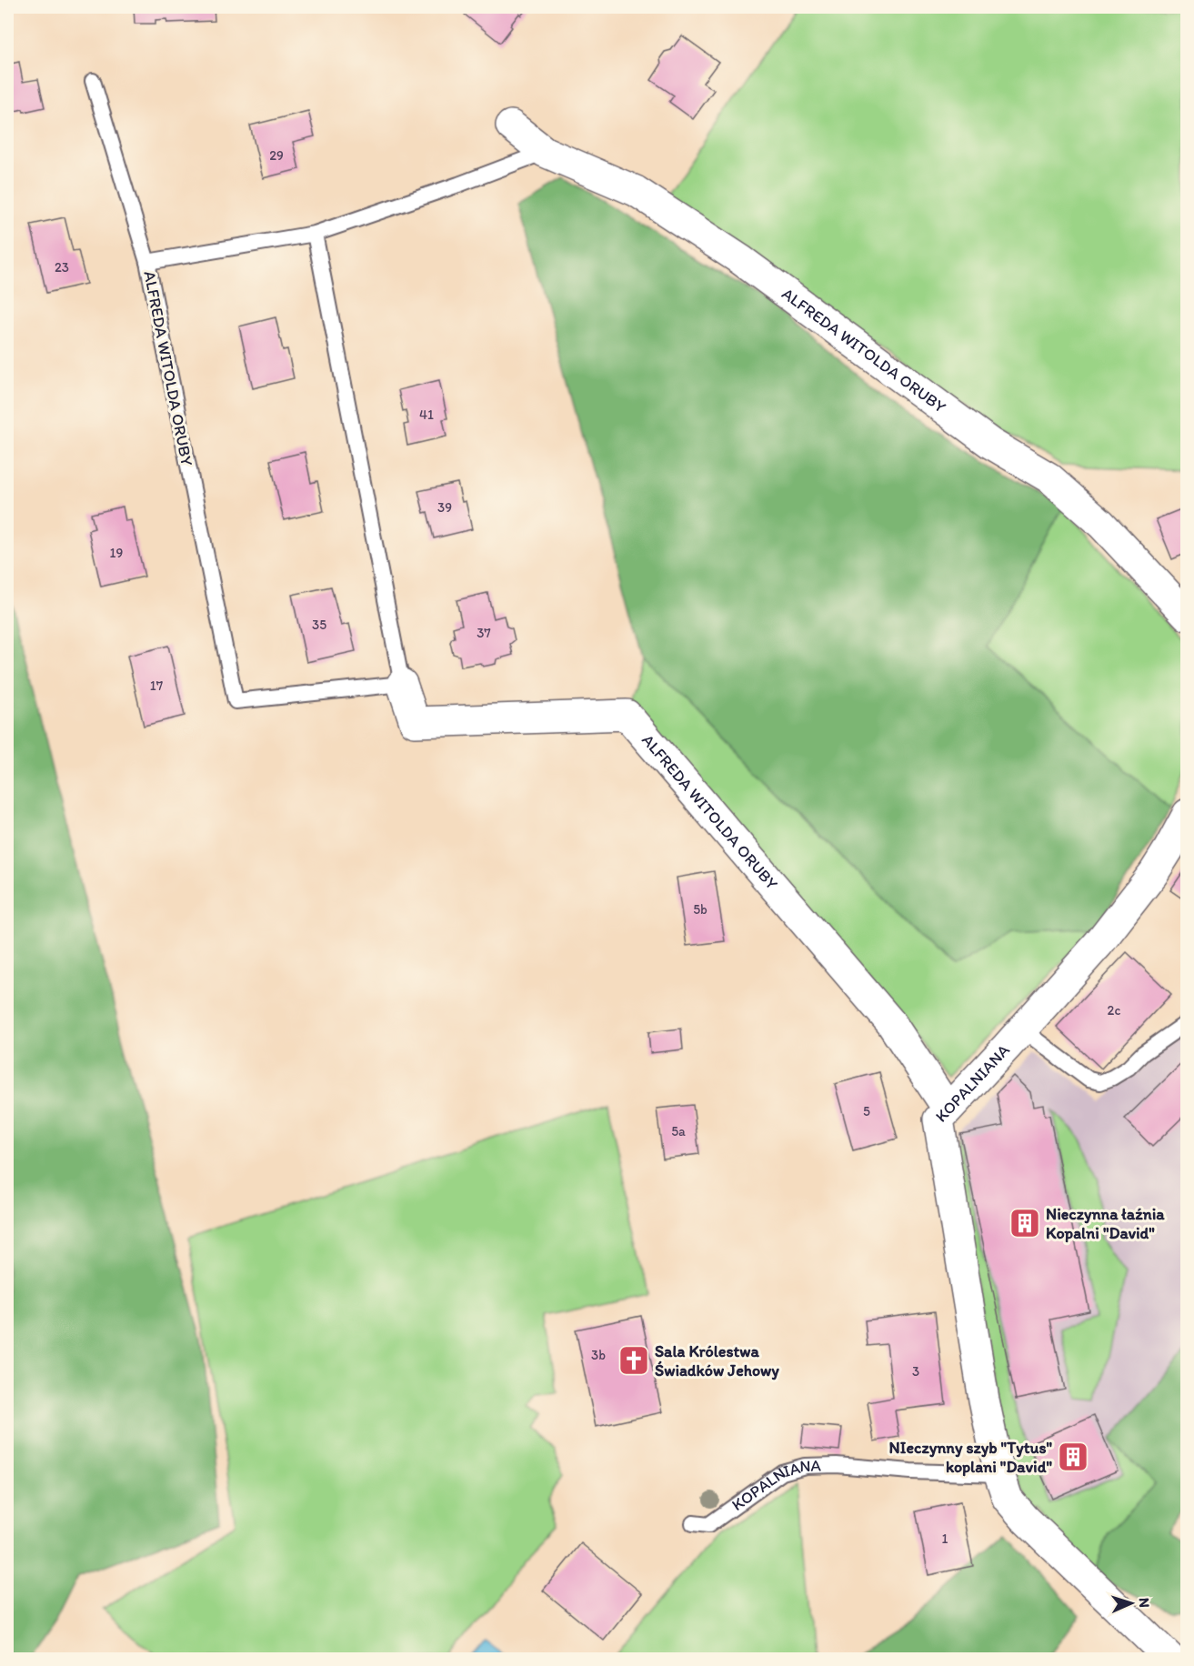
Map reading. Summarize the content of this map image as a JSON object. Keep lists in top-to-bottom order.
{
  "streets": {
    "street": ["ALFREDA WITOLDA ORUBY", "KOPALNIANA"]
  },
  "crossings": [
    ["ALFREDA WITOLDA ORUBY", "KOPALNIANA"]
  ],
  "places": {
    "building": ["Nieczynna łaźnia Kopalni \"David\"", "NIeczynny szyb \"Tytus\" koplani \"David\""],
    "church": ["Sala Królestwa Świadków Jehowy"]
  },
  "house_numbers": [
    "29",
    "23",
    "41",
    "39",
    "19",
    "35",
    "37",
    "17",
    "5b",
    "2c",
    "5",
    "5a",
    "3b",
    "3",
    "1"
  ],
  "north": "right"
}
